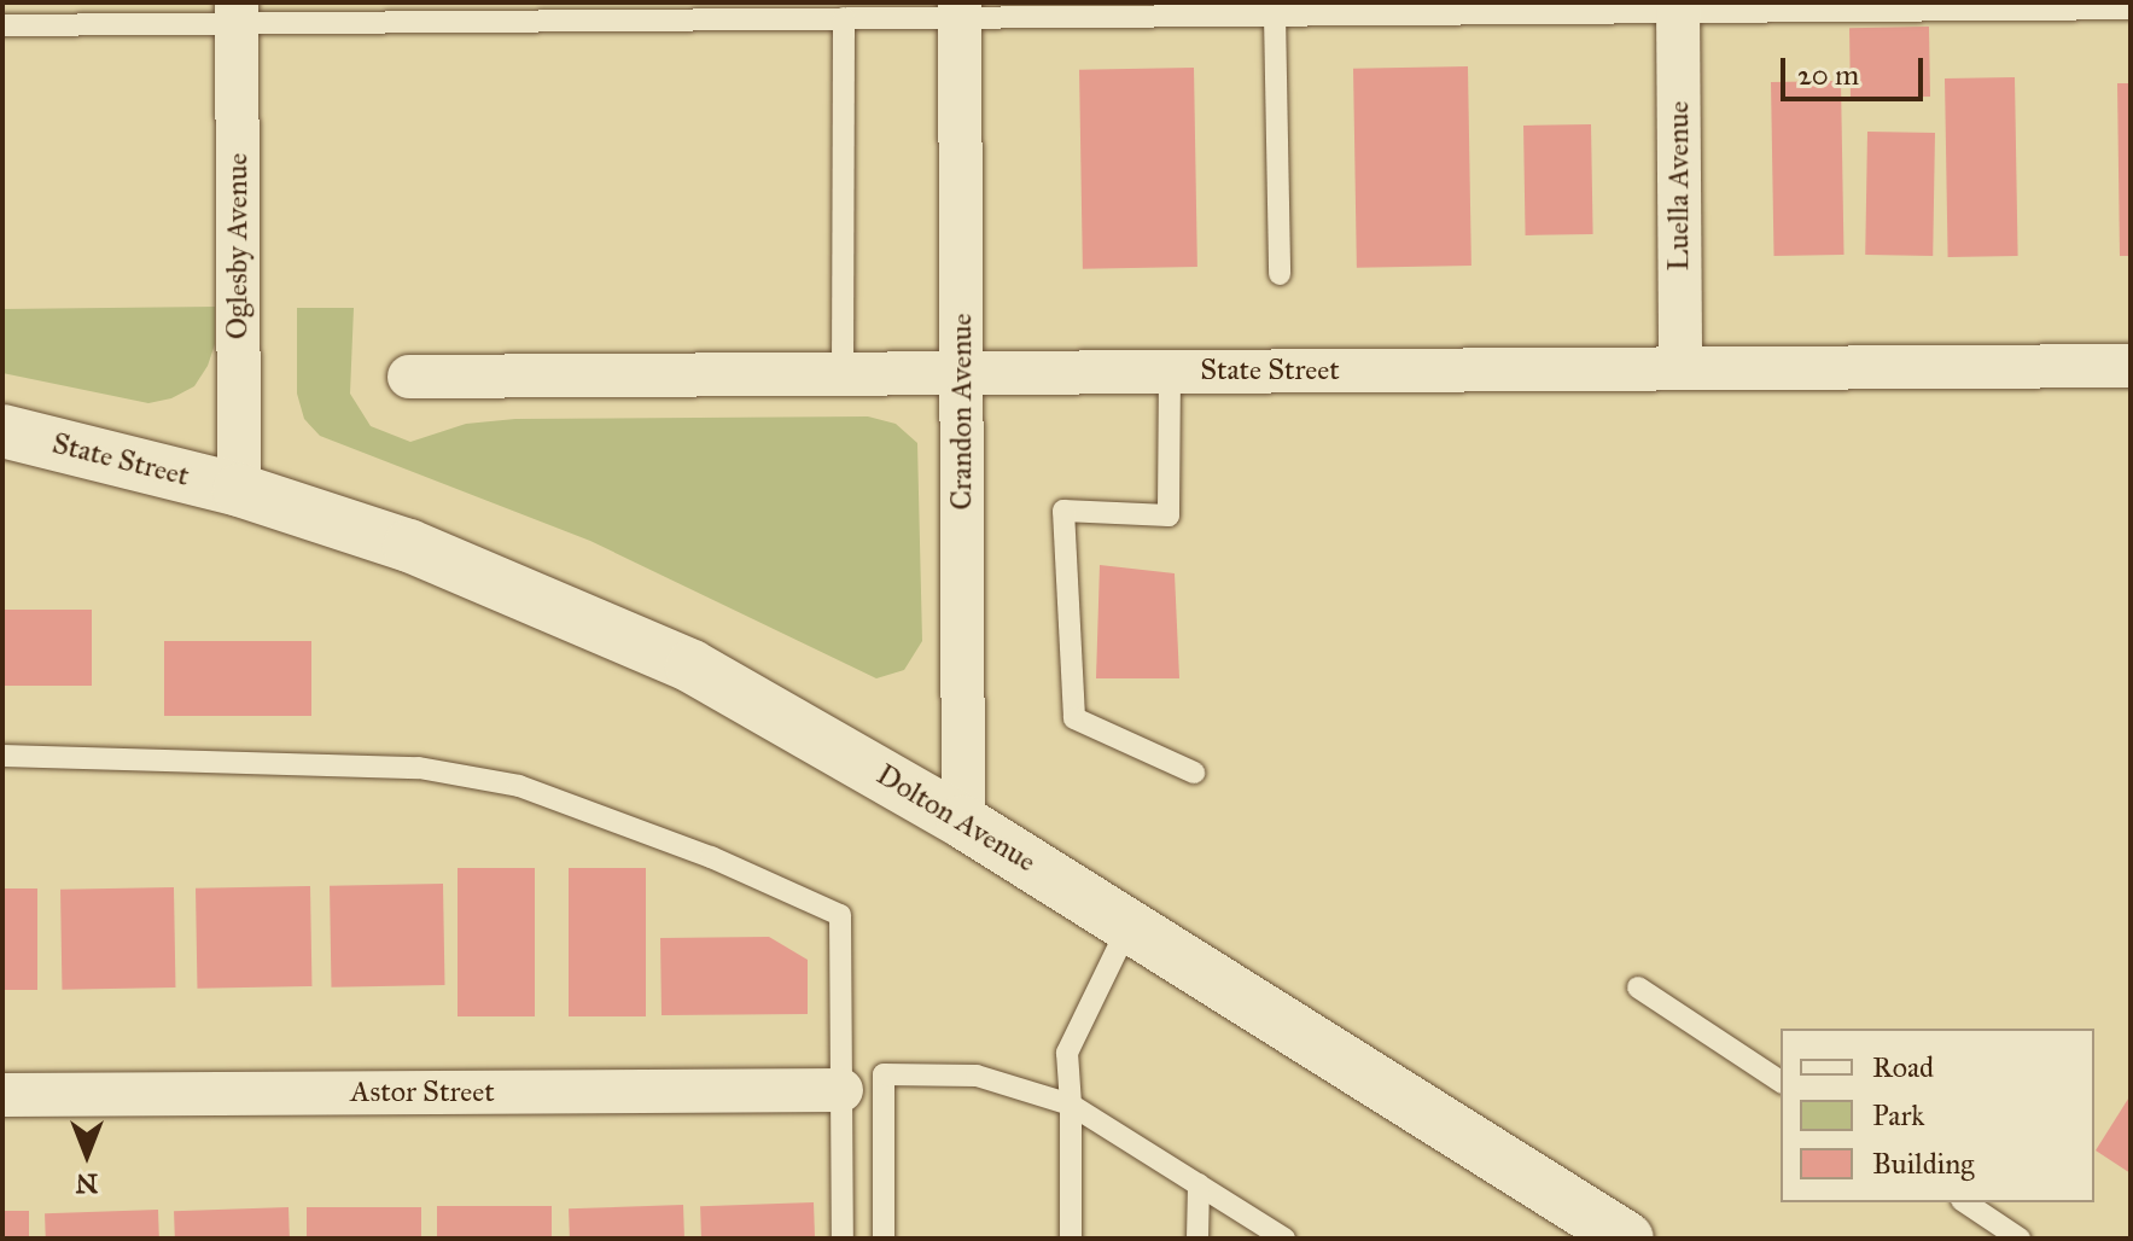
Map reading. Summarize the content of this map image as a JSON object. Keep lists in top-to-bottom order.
{
  "streets": {
    "street": [
      "Luella Avenue",
      "Oglesby Avenue",
      "State Street",
      "Crandon Avenue",
      "Dolton Avenue",
      "Astor Street"
    ]
  },
  "crossings": [
    ["Luella Avenue", "State Street"],
    ["Oglesby Avenue", "State Street"],
    ["Oglesby Avenue", "Dolton Avenue"],
    ["State Street", "Crandon Avenue"],
    ["State Street", "Dolton Avenue"],
    ["Crandon Avenue", "Dolton Avenue"]
  ],
  "legend": ["Road", "Park", "Building"],
  "scale_bar": "20 m",
  "north": "bottom"
}
